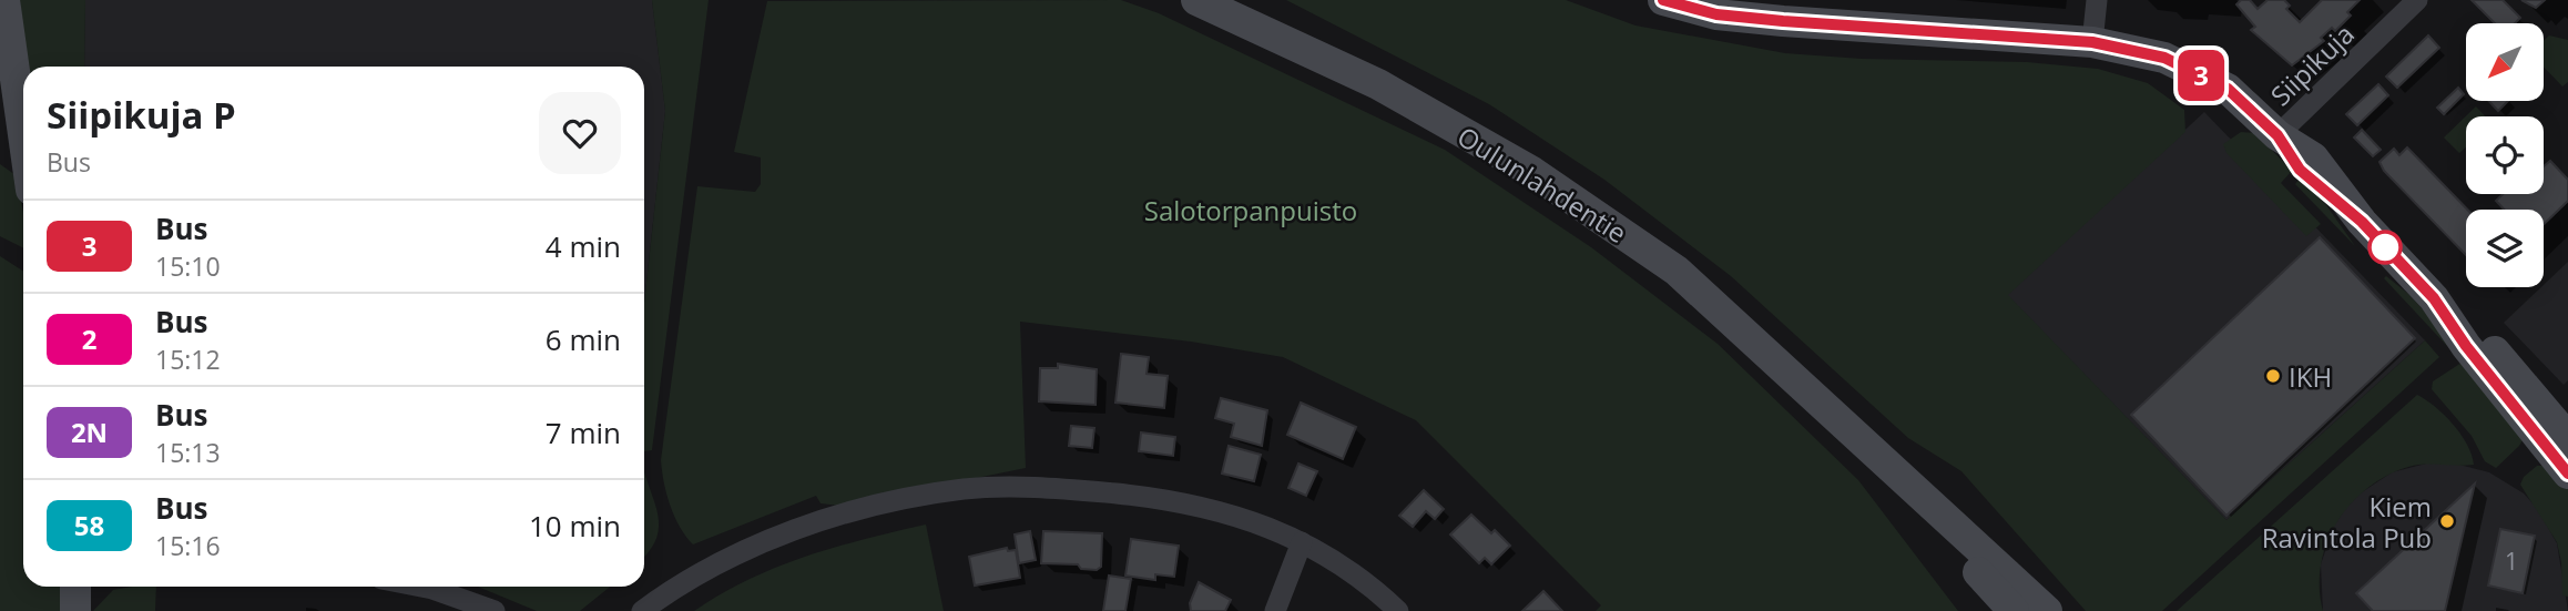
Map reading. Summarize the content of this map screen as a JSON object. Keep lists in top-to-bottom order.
{
  "streets": {
    "main road": ["Oulunlahdentie"],
    "street": ["Siipikuja"]
  },
  "parks": ["Salotorpanpuisto"],
  "places": ["IKH", "Kiem Ravintola Pub"],
  "lines": ["bus line 3"],
  "house_numbers": ["1"],
  "north": "bottom left",
  "page": {
    "on_map": "3",
    "heading": ["Siipikuja P", "Bus"],
    "list": [
      {
        "mark": "3",
        "name": "Bus",
        "note": "15:10",
        "value": "4 min"
      },
      {
        "mark": "2",
        "name": "Bus",
        "note": "15:12",
        "value": "6 min"
      },
      {
        "mark": "2N",
        "name": "Bus",
        "note": "15:13",
        "value": "7 min"
      },
      {
        "mark": "58",
        "name": "Bus",
        "note": "15:16",
        "value": "10 min"
      }
    ]
  }
}
